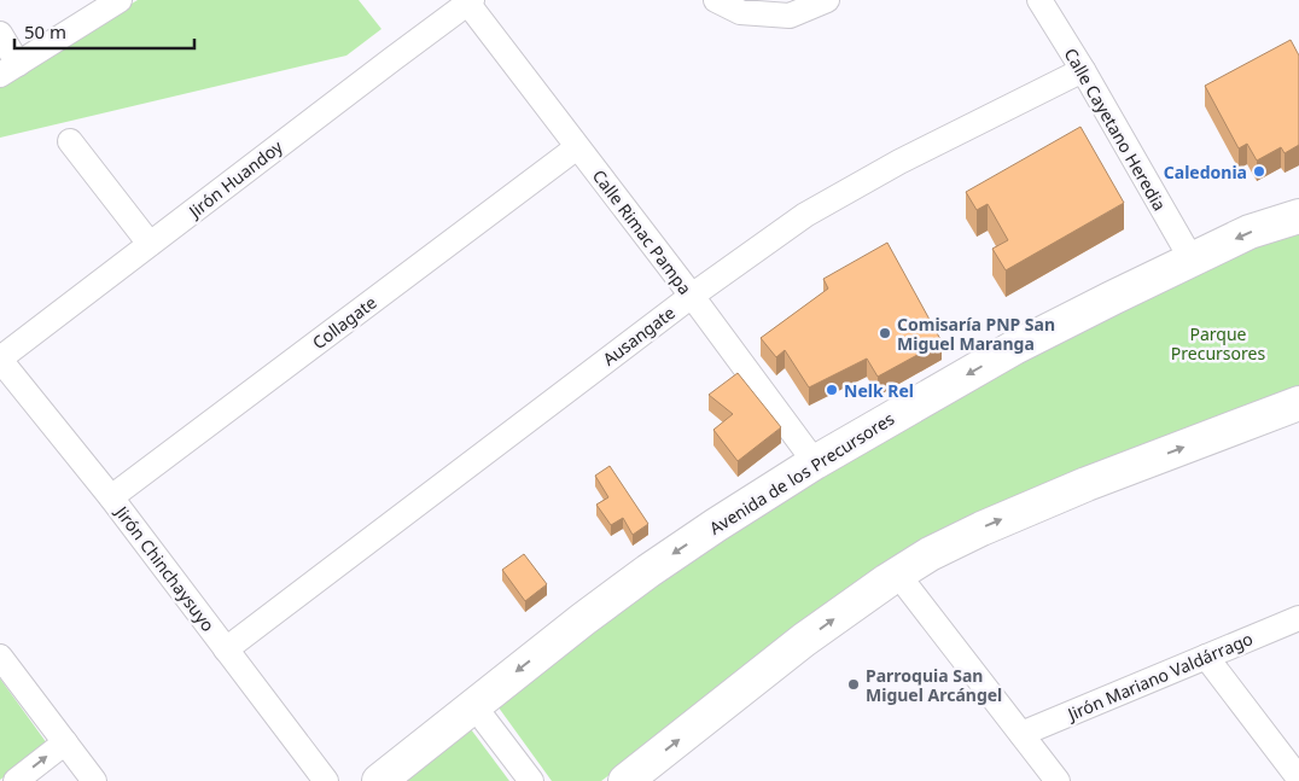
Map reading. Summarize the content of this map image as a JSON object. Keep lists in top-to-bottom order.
{
  "streets": {
    "main road": ["Avenida de los Precursores"],
    "street": [
      "Calle Cayetano Heredia",
      "Jirón Huandoy",
      "Calle Rimac Pampa",
      "Collagate",
      "Ausangate",
      "Jirón Chinchaysuyo",
      "Jirón Mariano Valdárrago"
    ]
  },
  "crossings": [
    ["Calle Cayetano Heredia", "Ausangate"],
    ["Calle Cayetano Heredia", "Avenida de los Precursores"],
    ["Jirón Huandoy", "Calle Rimac Pampa"],
    ["Jirón Huandoy", "Jirón Chinchaysuyo"],
    ["Calle Rimac Pampa", "Collagate"],
    ["Calle Rimac Pampa", "Ausangate"],
    ["Calle Rimac Pampa", "Avenida de los Precursores"],
    ["Collagate", "Jirón Chinchaysuyo"],
    ["Ausangate", "Jirón Chinchaysuyo"]
  ],
  "parks": ["Parque Precursores"],
  "places": [
    "Caledonia",
    "Comisaría PNP San Miguel Maranga",
    "Nelk Rel",
    "Parroquia San Miguel Arcángel"
  ],
  "scale_bar": "50 m"
}
